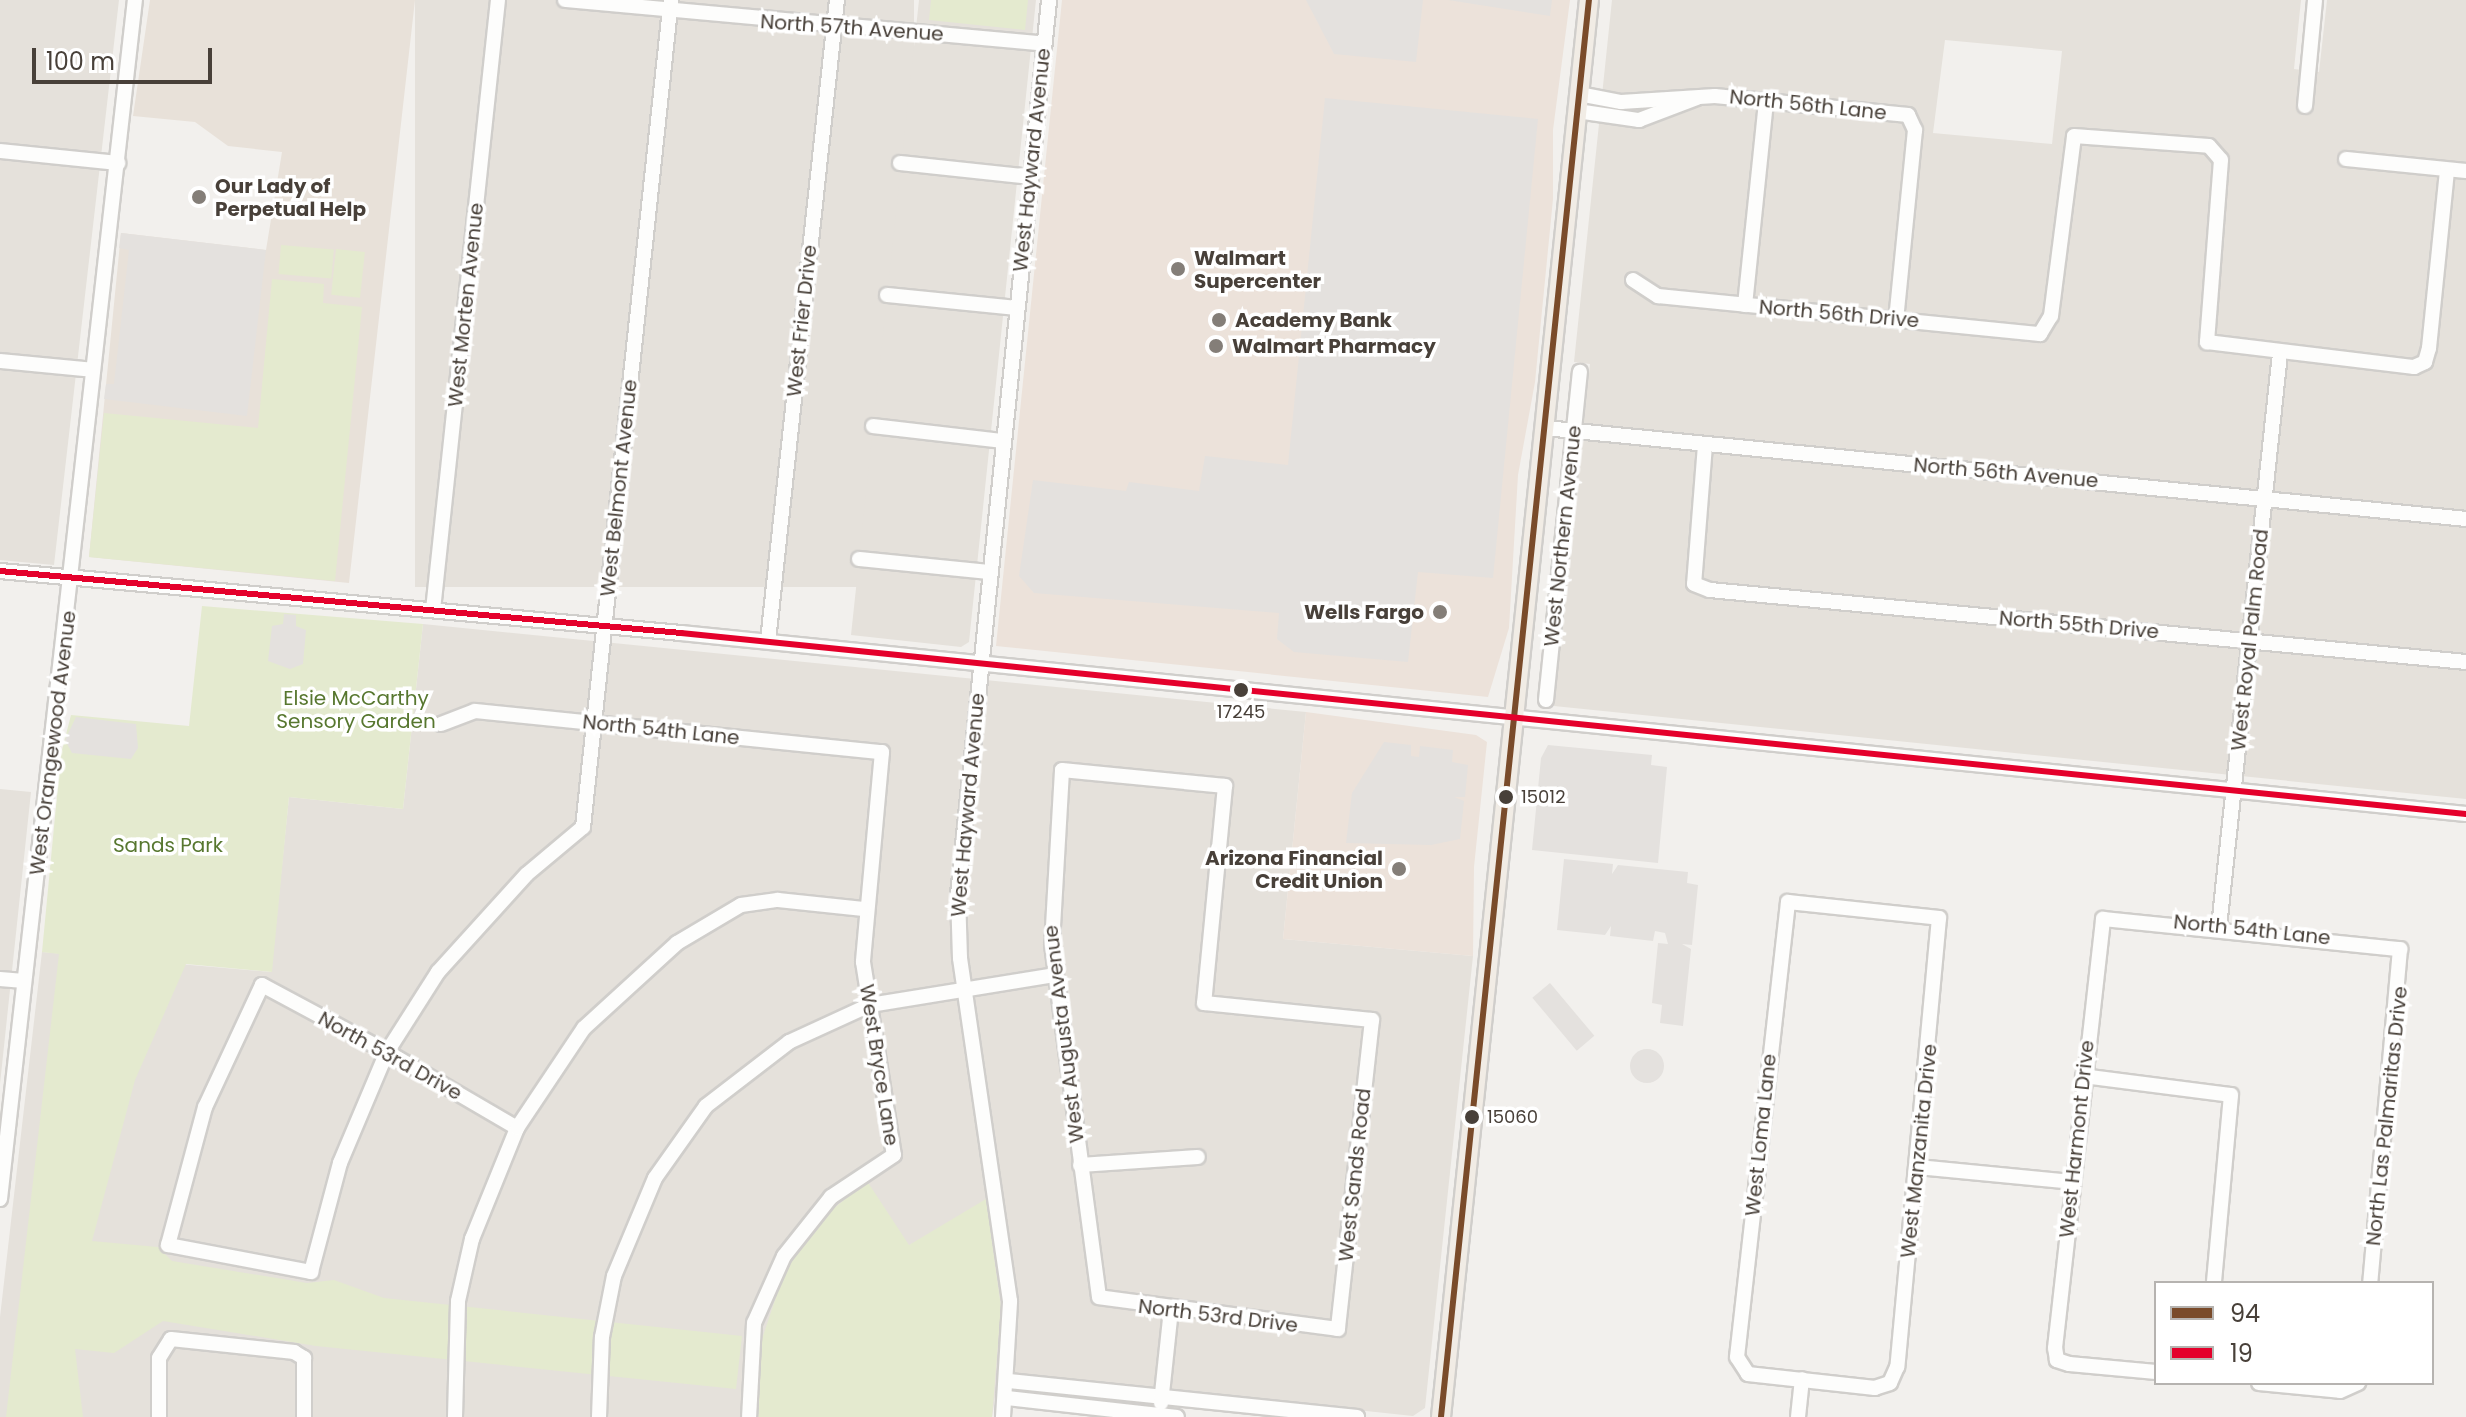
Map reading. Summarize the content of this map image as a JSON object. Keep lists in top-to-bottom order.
{
  "streets": {
    "main road": ["West Northern Avenue"],
    "street": [
      "North 57th Avenue",
      "North 56th Lane",
      "West Hayward Avenue",
      "West Morten Avenue",
      "North 56th Drive",
      "West Frier Drive",
      "North 56th Avenue",
      "West Belmont Avenue",
      "North 55th Drive",
      "West Royal Palm Road",
      "North 54th Lane",
      "West Orangewood Avenue",
      "West Augusta Avenue",
      "North 53rd Drive",
      "West Bryce Lane",
      "North Las Palmaritas Drive",
      "West Loma Lane",
      "West Harmont Drive",
      "West Manzanita Drive",
      "West Sands Road"
    ]
  },
  "crossings": [
    ["North 57th Avenue", "West Hayward Avenue"],
    ["North 57th Avenue", "West Frier Drive"],
    ["North 57th Avenue", "West Belmont Avenue"],
    ["North 56th Lane", "North 56th Drive"],
    ["North 56th Lane", "West Northern Avenue"],
    ["North 56th Drive", "West Royal Palm Road"],
    ["North 56th Avenue", "West Northern Avenue"],
    ["North 56th Avenue", "North 55th Drive"],
    ["North 56th Avenue", "West Royal Palm Road"],
    ["West Belmont Avenue", "North 54th Lane"],
    ["West Belmont Avenue", "North 53rd Drive"],
    ["North 55th Drive", "West Royal Palm Road"],
    ["West Royal Palm Road", "North 54th Lane"],
    ["North 54th Lane", "West Bryce Lane"],
    ["North 54th Lane", "North Las Palmaritas Drive"],
    ["North 54th Lane", "West Harmont Drive"],
    ["West Augusta Avenue", "North 53rd Drive"],
    ["West Augusta Avenue", "West Sands Road"],
    ["North 53rd Drive", "West Sands Road"],
    ["West Loma Lane", "West Manzanita Drive"]
  ],
  "parks": ["Elsie McCarthy Sensory Garden", "Sands Park"],
  "places": [
    "Our Lady of Perpetual Help",
    "Walmart Supercenter",
    "Academy Bank",
    "Walmart Pharmacy",
    "Wells Fargo",
    "17245",
    "15012",
    "Arizona Financial Credit Union",
    "15060"
  ],
  "lines": ["transit line 94", "transit line 19"],
  "legend": ["94", "19"],
  "scale_bar": "100 m"
}
